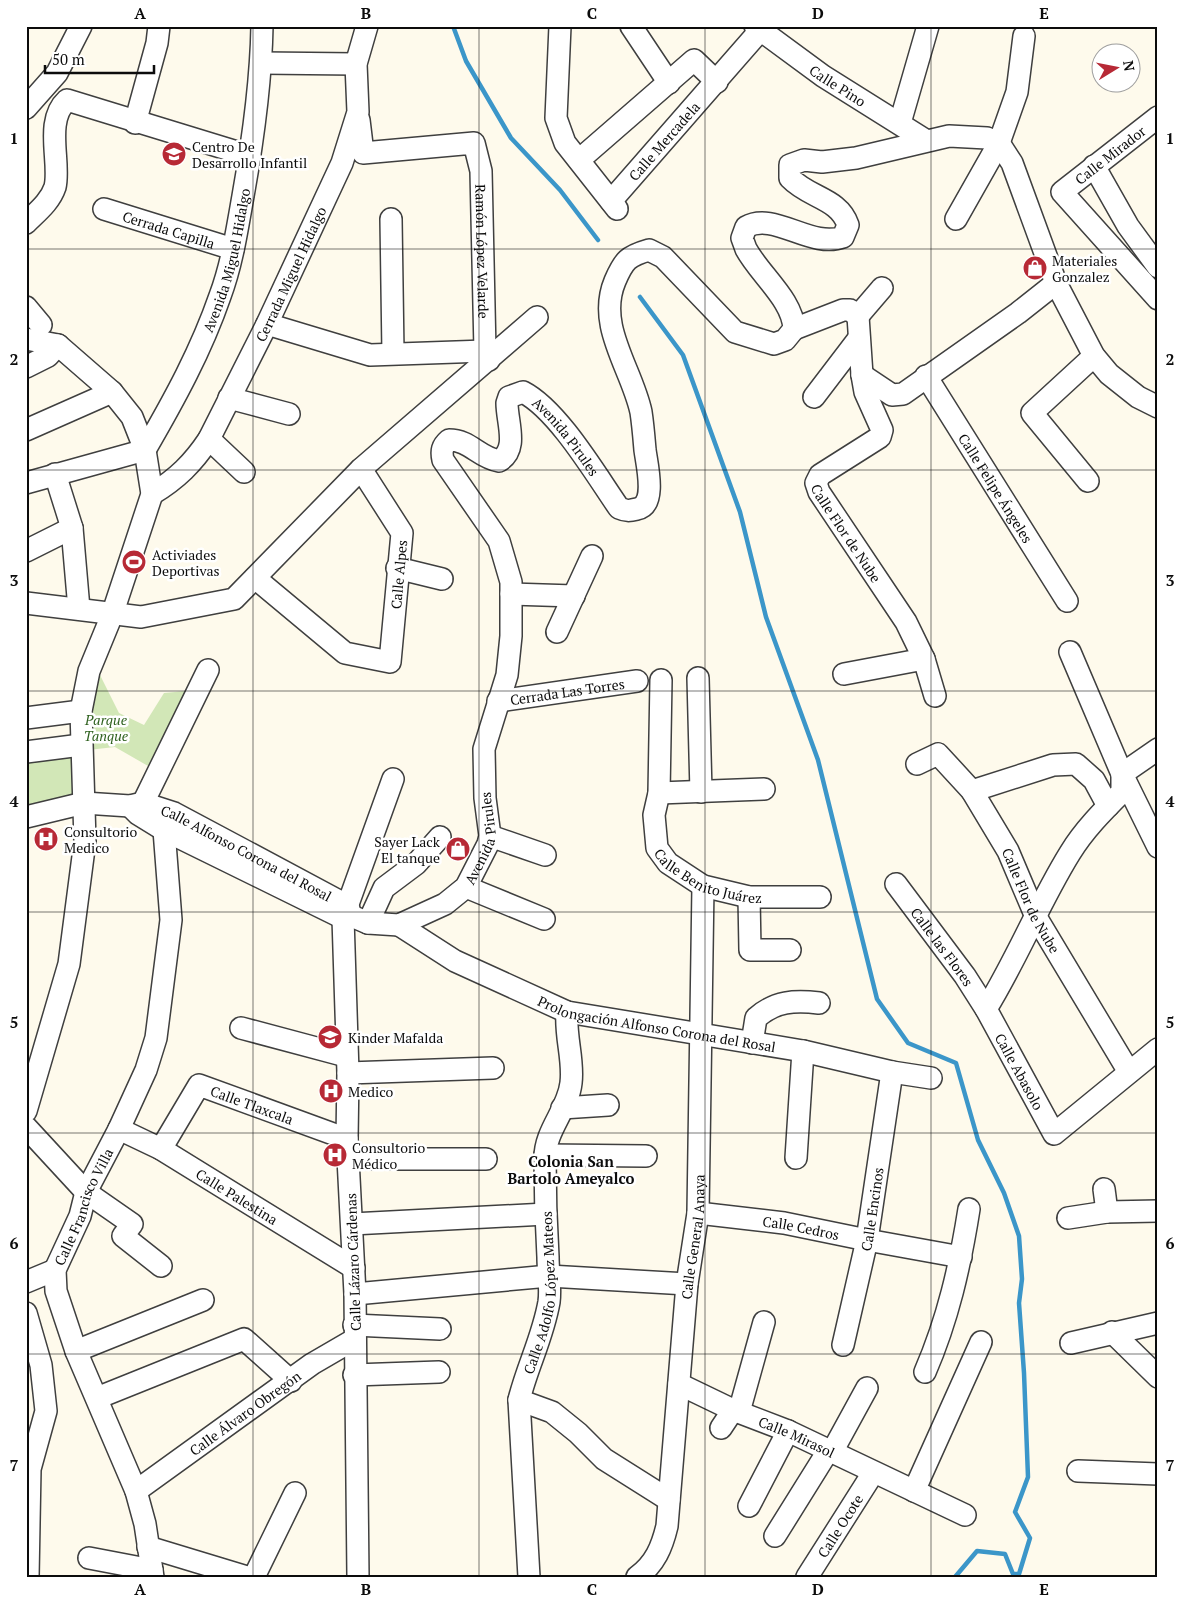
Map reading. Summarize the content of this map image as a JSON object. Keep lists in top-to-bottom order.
{
  "streets": {
    "street": [
      "Calle Pino",
      "Calle Mercadela",
      "Calle Mirador",
      "Cerrada Capilla",
      "Ramón López Velarde",
      "Avenida Miguel Hidalgo",
      "Cerrada Miguel Hidalgo",
      "Avenida Pirules",
      "Calle Felipe Ángeles",
      "Calle Flor de Nube",
      "Calle Alpes",
      "Cerrada Las Torres",
      "Calle Alfonso Corona del Rosal",
      "Calle Benito Juárez",
      "Calle las Flores",
      "Prolongación Alfonso Corona del Rosal",
      "Calle Abasolo",
      "Calle Tlaxcala",
      "Calle Palestina",
      "Calle Francisco Villa",
      "Calle Encinos",
      "Calle Cedros",
      "Calle General Anaya",
      "Calle Lázaro Cárdenas",
      "Calle Adolfo López Mateos",
      "Calle Álvaro Obregón",
      "Calle Mirasol",
      "Calle Ocote"
    ]
  },
  "crossings": [
    ["Calle Pino", "Calle Mercadela"],
    ["Cerrada Capilla", "Avenida Miguel Hidalgo"],
    ["Ramón López Velarde", "Cerrada Miguel Hidalgo"],
    ["Avenida Pirules", "Cerrada Las Torres"],
    ["Avenida Pirules", "Calle Alfonso Corona del Rosal"],
    ["Avenida Pirules", "Prolongación Alfonso Corona del Rosal"],
    ["Calle Flor de Nube", "Calle Abasolo"],
    ["Calle Alfonso Corona del Rosal", "Prolongación Alfonso Corona del Rosal"],
    ["Calle Alfonso Corona del Rosal", "Calle Francisco Villa"],
    ["Calle Alfonso Corona del Rosal", "Calle Lázaro Cárdenas"],
    ["Calle Benito Juárez", "Calle General Anaya"],
    ["Calle las Flores", "Calle Abasolo"],
    ["Prolongación Alfonso Corona del Rosal", "Calle Encinos"],
    ["Prolongación Alfonso Corona del Rosal", "Calle General Anaya"],
    ["Prolongación Alfonso Corona del Rosal", "Calle Adolfo López Mateos"],
    ["Calle Tlaxcala", "Calle Palestina"],
    ["Calle Tlaxcala", "Calle Lázaro Cárdenas"],
    ["Calle Palestina", "Calle Francisco Villa"],
    ["Calle Palestina", "Calle Lázaro Cárdenas"],
    ["Calle Francisco Villa", "Calle Álvaro Obregón"],
    ["Calle Encinos", "Calle Cedros"],
    ["Calle Cedros", "Calle General Anaya"],
    ["Calle General Anaya", "Calle Mirasol"],
    ["Calle Lázaro Cárdenas", "Calle Álvaro Obregón"],
    ["Calle Mirasol", "Calle Ocote"]
  ],
  "districts": ["Colonia San Bartolo Ameyalco"],
  "parks": ["Parque Tanque"],
  "places": {
    "school or university": ["Centro De Desarrollo Infantil", "Kinder Mafalda"],
    "shop": ["Materiales Gonzalez", "Sayer Lack El tanque"],
    "sports": ["Activiades Deportivas"],
    "hospital": ["Consultorio Medico", "Medico", "Consultorio Médico"]
  },
  "scale_bar": "50 m",
  "north": "right",
  "grid": {
    "columns": [
      "A",
      "B",
      "C",
      "D",
      "E"
    ],
    "rows": [
      "1",
      "2",
      "3",
      "4",
      "5",
      "6",
      "7"
    ]
  }
}
